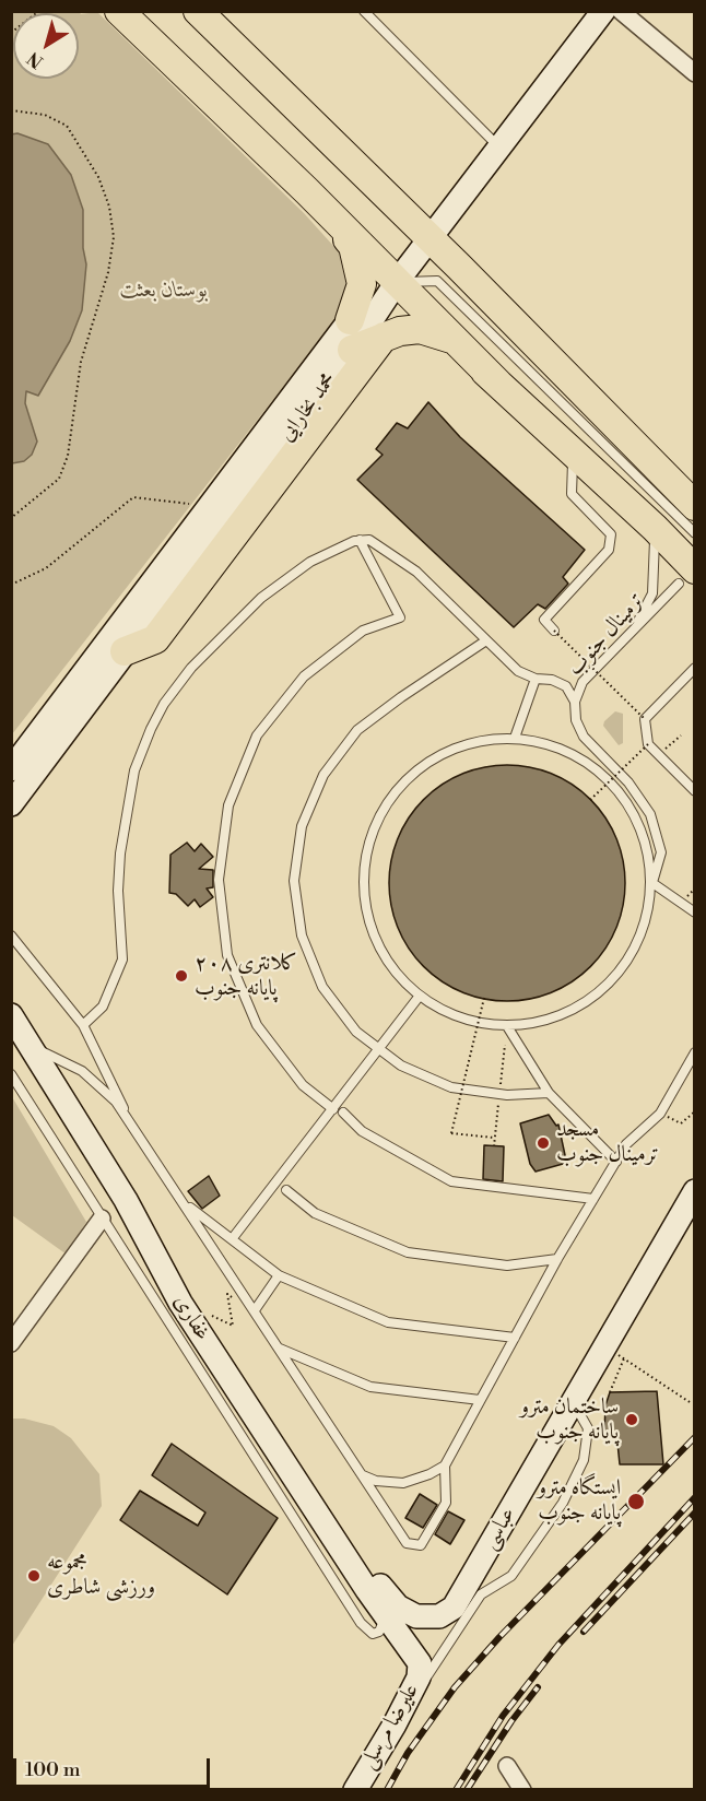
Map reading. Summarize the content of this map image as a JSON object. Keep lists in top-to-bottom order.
{
  "streets": {
    "main road": [
      "محمد بخارایی",
      "غفاری",
      "عباسی",
      "علیرضا مرسلی"
    ],
    "lane": ["ترمینال جنوب"]
  },
  "crossings": [
    ["غفاری", "عباسی"],
    ["غفاری", "علیرضا مرسلی"]
  ],
  "parks": ["بوستان بعثت"],
  "places": [
    "کلانتری ۲۰۸ پایانه جنوب",
    "مسجد ترمینال جنوب",
    "ساختمان مترو پایانه جنوب",
    "ایستگاه مترو پایانه جنوب",
    "مجموعه ورزشی شاطری"
  ],
  "scale_bar": "100 m",
  "north": "bottom left"
}
